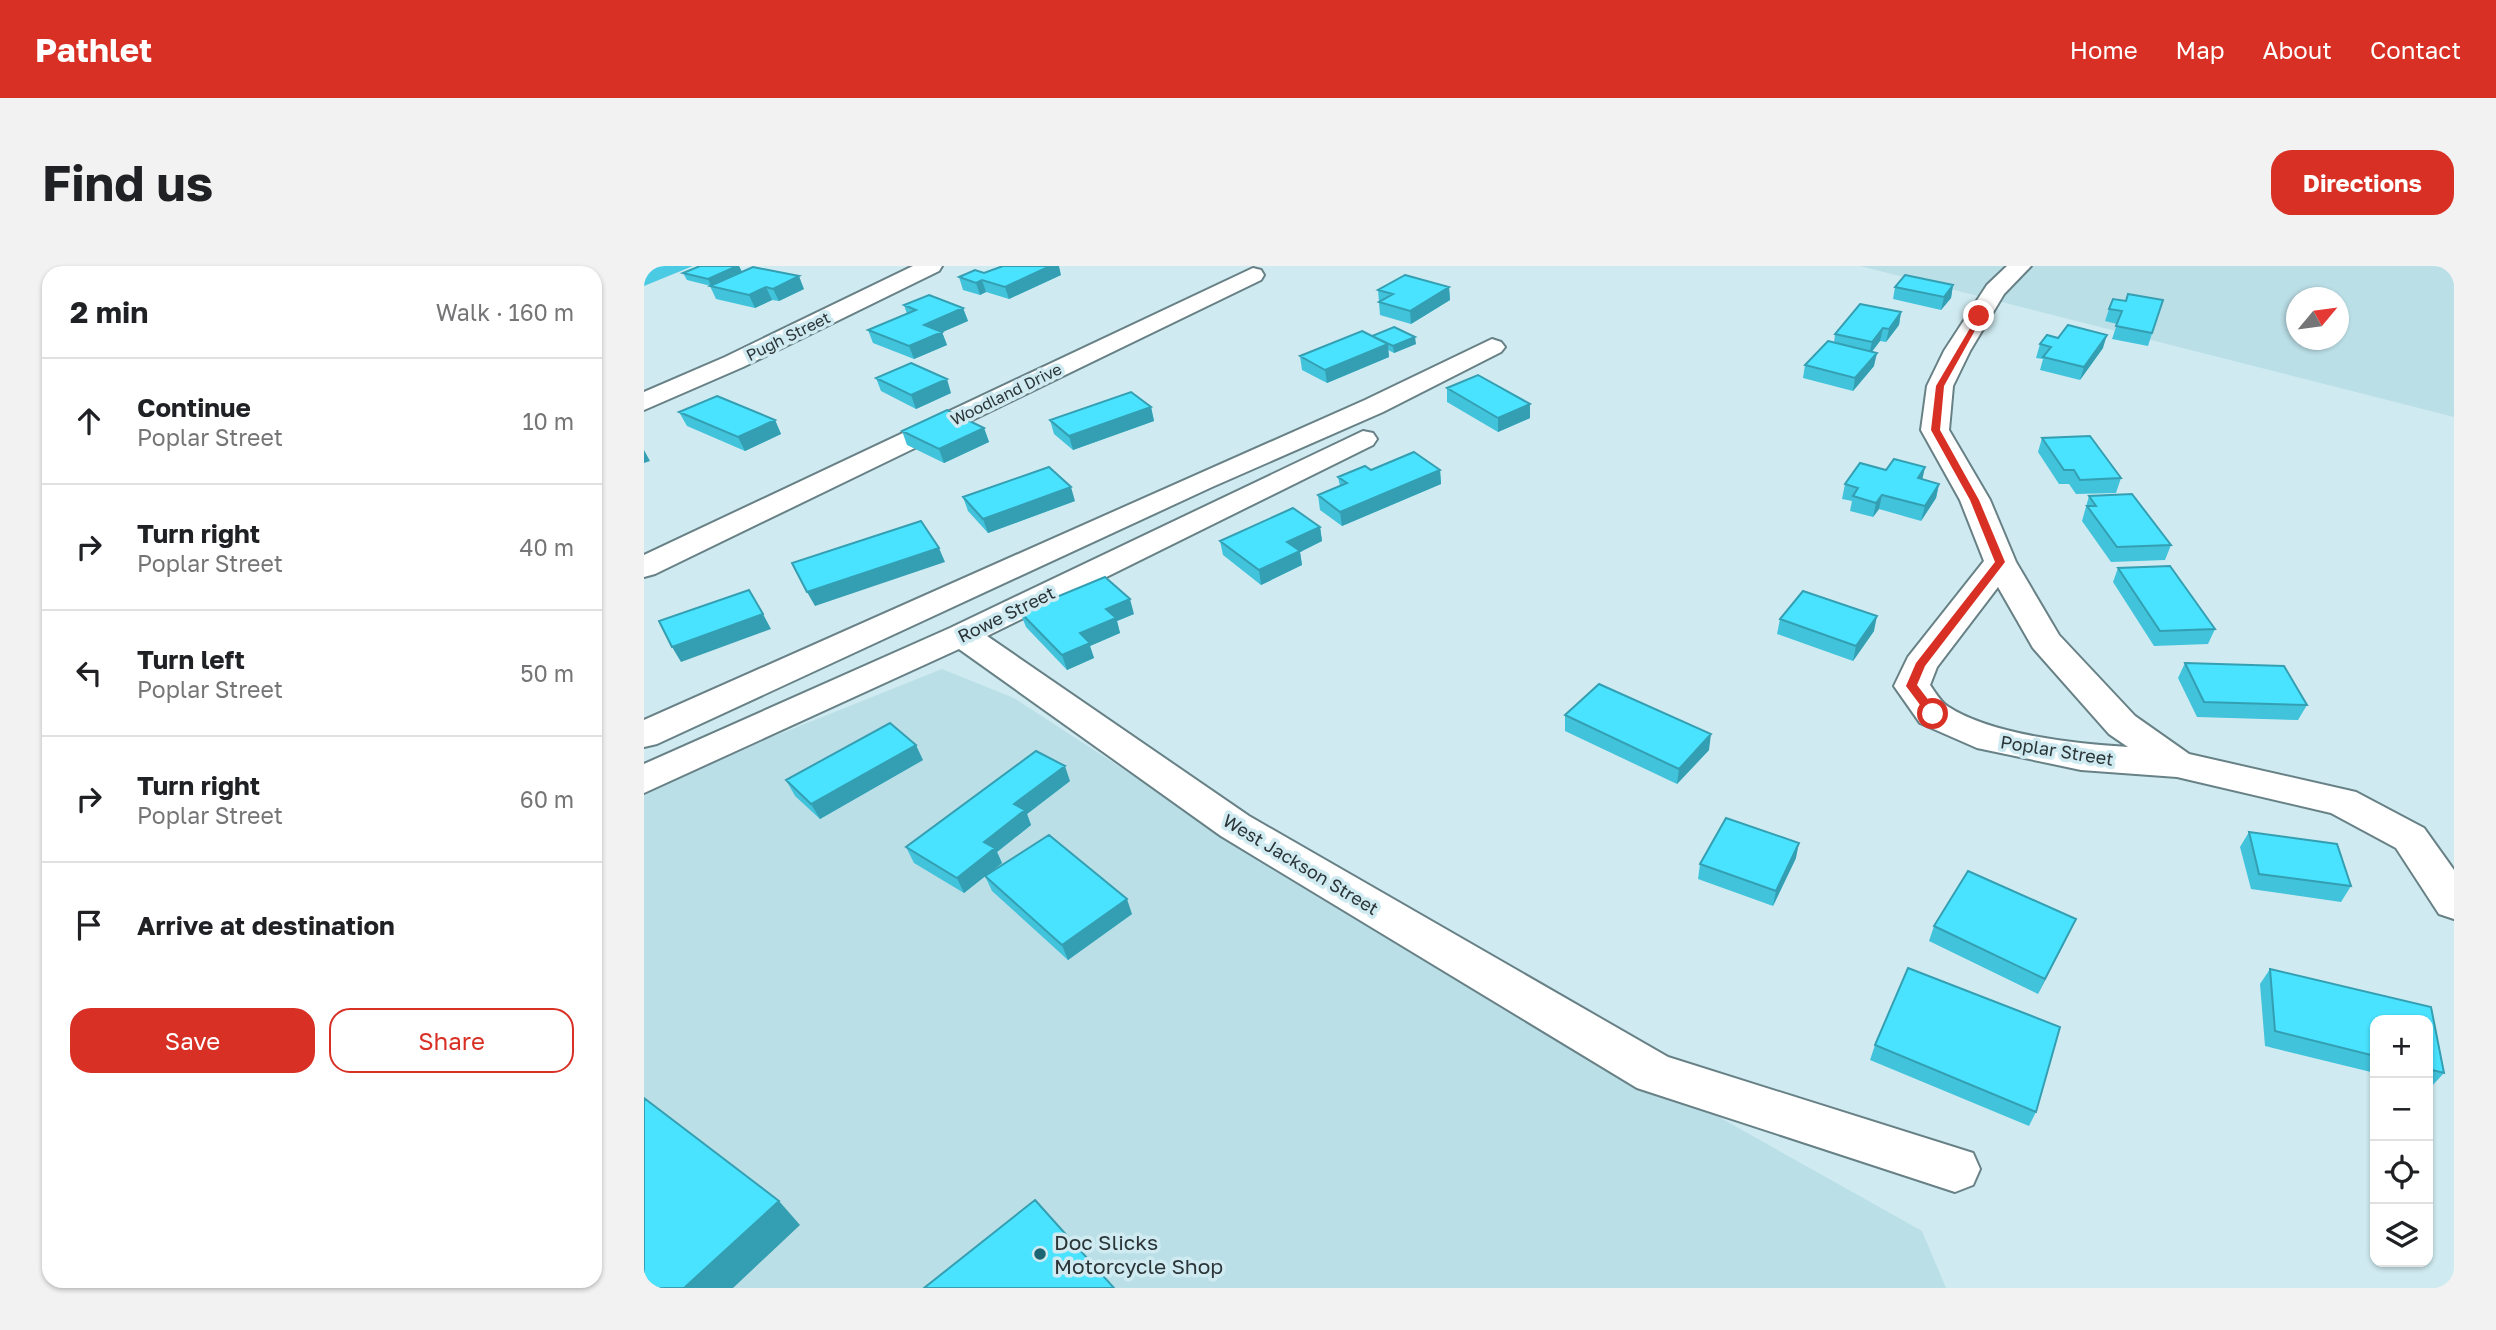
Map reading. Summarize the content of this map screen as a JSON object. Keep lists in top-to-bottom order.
{
  "streets": {
    "street": [
      "Pugh Street",
      "Woodland Drive",
      "Rowe Street",
      "Poplar Street",
      "West Jackson Street"
    ]
  },
  "crossings": [
    ["Rowe Street", "West Jackson Street"]
  ],
  "places": ["Doc Slicks Motorcycle Shop"],
  "north": "top right",
  "page": {
    "header": "Pathlet",
    "nav": [
      "Home",
      "Map",
      "About",
      "Contact"
    ],
    "buttons": [
      "Directions",
      ["Save", "Share"]
    ],
    "title": "Find us",
    "heading": ["2 min", "Walk · 160 m"],
    "list": [
      ["Continue", "Poplar Street", "10 m"],
      ["Turn right", "Poplar Street", "40 m"],
      ["Turn left", "Poplar Street", "50 m"],
      ["Turn right", "Poplar Street", "60 m"],
      "Arrive at destination"
    ],
    "map_buttons": ["+", "−"]
  }
}
